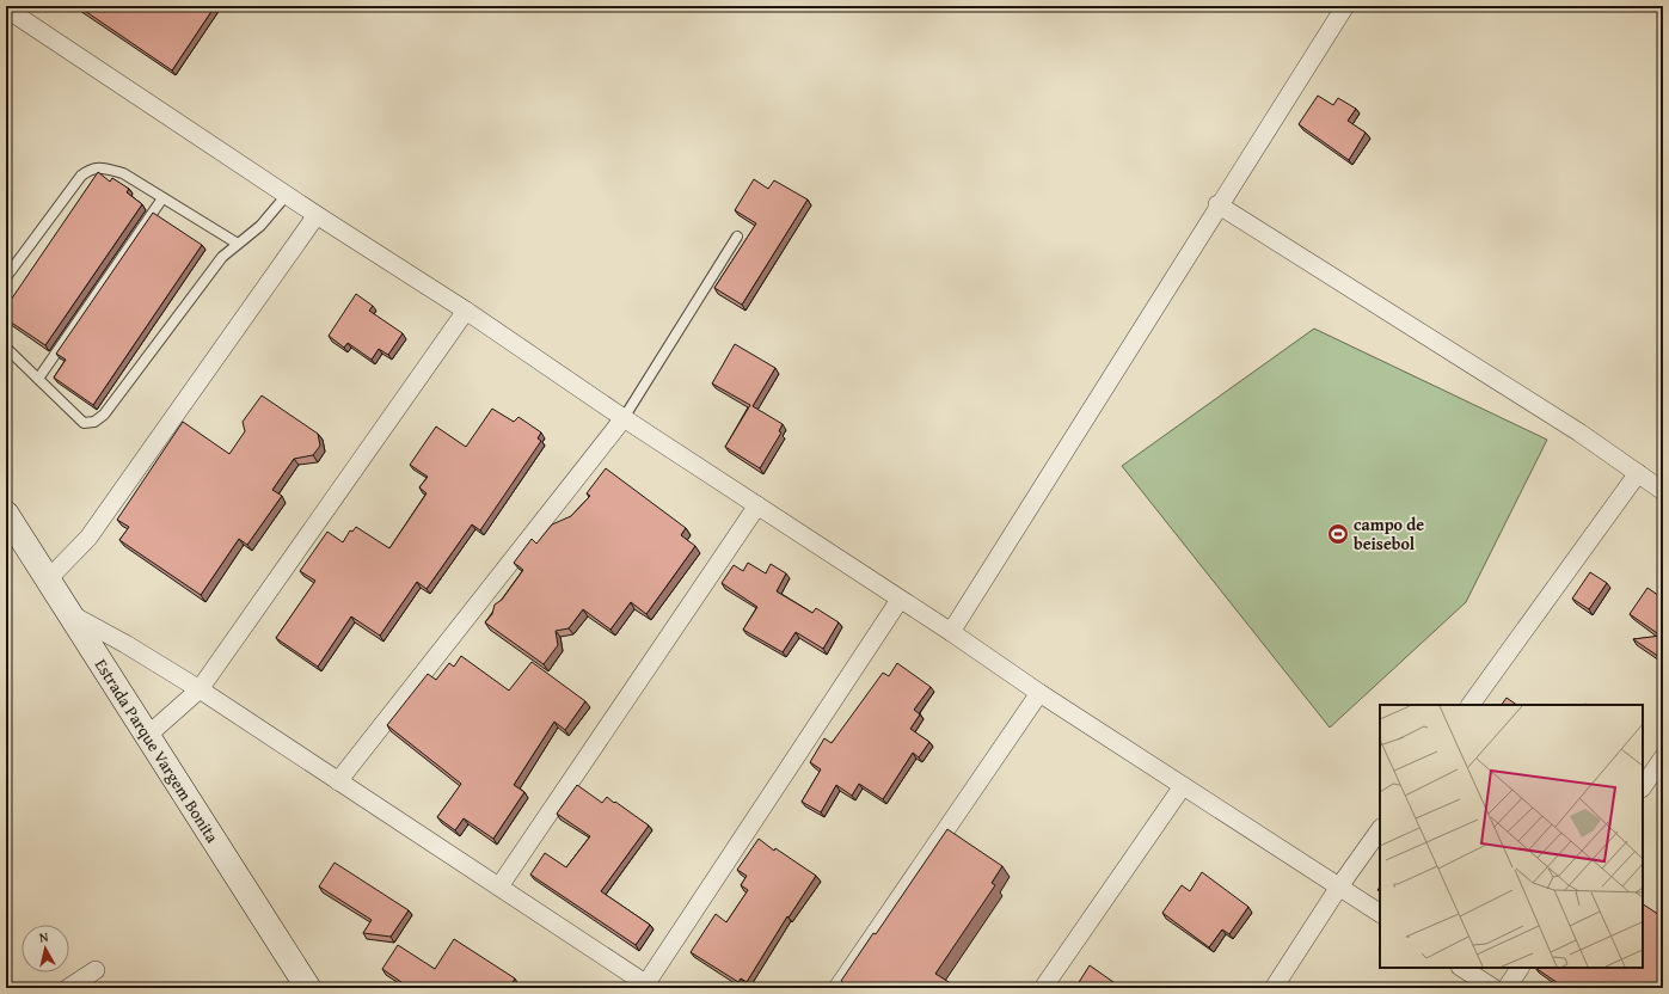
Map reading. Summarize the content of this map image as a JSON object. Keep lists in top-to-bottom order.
{
  "streets": {
    "main road": ["Estrada Parque Vargem Bonita"]
  },
  "places": {
    "sports": ["campo de beisebol"]
  },
  "north": "top"
}
